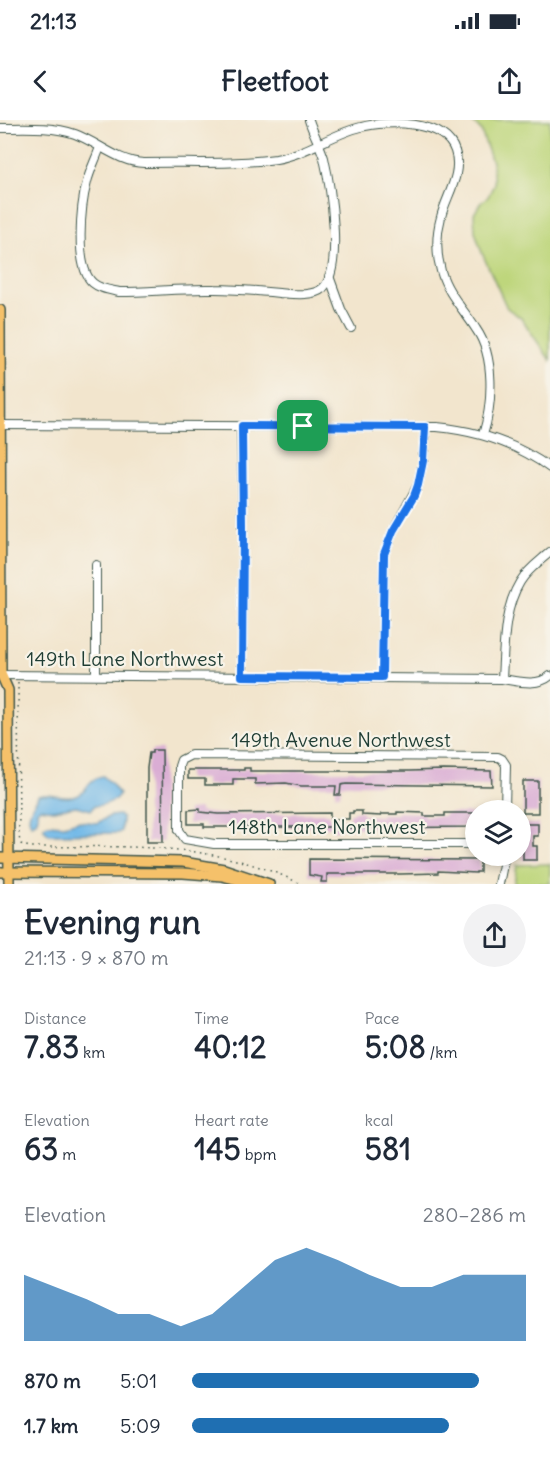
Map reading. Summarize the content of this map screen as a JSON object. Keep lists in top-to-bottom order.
{
  "streets": {
    "street": ["149th Lane Northwest", "149th Avenue Northwest", "148th Lane Northwest"]
  },
  "crossings": [
    ["149th Avenue Northwest", "148th Lane Northwest"]
  ],
  "page": {
    "status": "21:13",
    "header": "Fleetfoot",
    "heading": ["Evening run", "21:13 · 9 × 870 m"],
    "stats": [
      ["Distance", "7.83 km"],
      ["Time", "40:12"],
      ["Pace", "5:08 /km"],
      ["Elevation", "63 m"],
      ["Heart rate", "145 bpm"],
      ["kcal", "581"]
    ],
    "chart": ["Elevation", "280–286 m"],
    "list": [
      {
        "name": "870 m",
        "note": "5:01"
      },
      {
        "name": "1.7 km",
        "note": "5:09"
      }
    ]
  }
}
